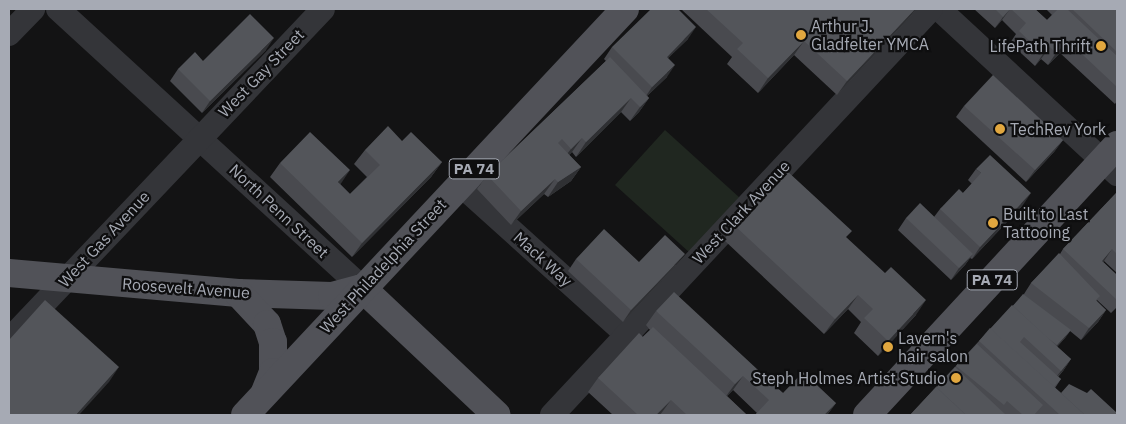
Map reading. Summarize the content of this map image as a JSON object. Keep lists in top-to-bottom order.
{
  "streets": {
    "main road": [
      "PA 74",
      "North Penn Street",
      "West Philadelphia Street",
      "Roosevelt Avenue"
    ],
    "street": [
      "West Gay Street",
      "West Clark Avenue",
      "West Gas Avenue",
      "Mack Way"
    ]
  },
  "crossings": [
    ["West Gay Street", "North Penn Street"],
    ["West Gay Street", "West Gas Avenue"],
    ["North Penn Street", "West Gas Avenue"],
    ["North Penn Street", "West Philadelphia Street"],
    ["North Penn Street", "Roosevelt Avenue"],
    ["West Clark Avenue", "Mack Way"],
    ["West Gas Avenue", "Roosevelt Avenue"],
    ["Mack Way", "West Philadelphia Street"],
    ["West Philadelphia Street", "Roosevelt Avenue"]
  ],
  "places": [
    "Arthur J. Gladfelter YMCA",
    "LifePath Thrift",
    "TechRev York",
    "Built to Last Tattooing",
    "Lavern's hair salon",
    "Steph Holmes Artist Studio"
  ]
}
